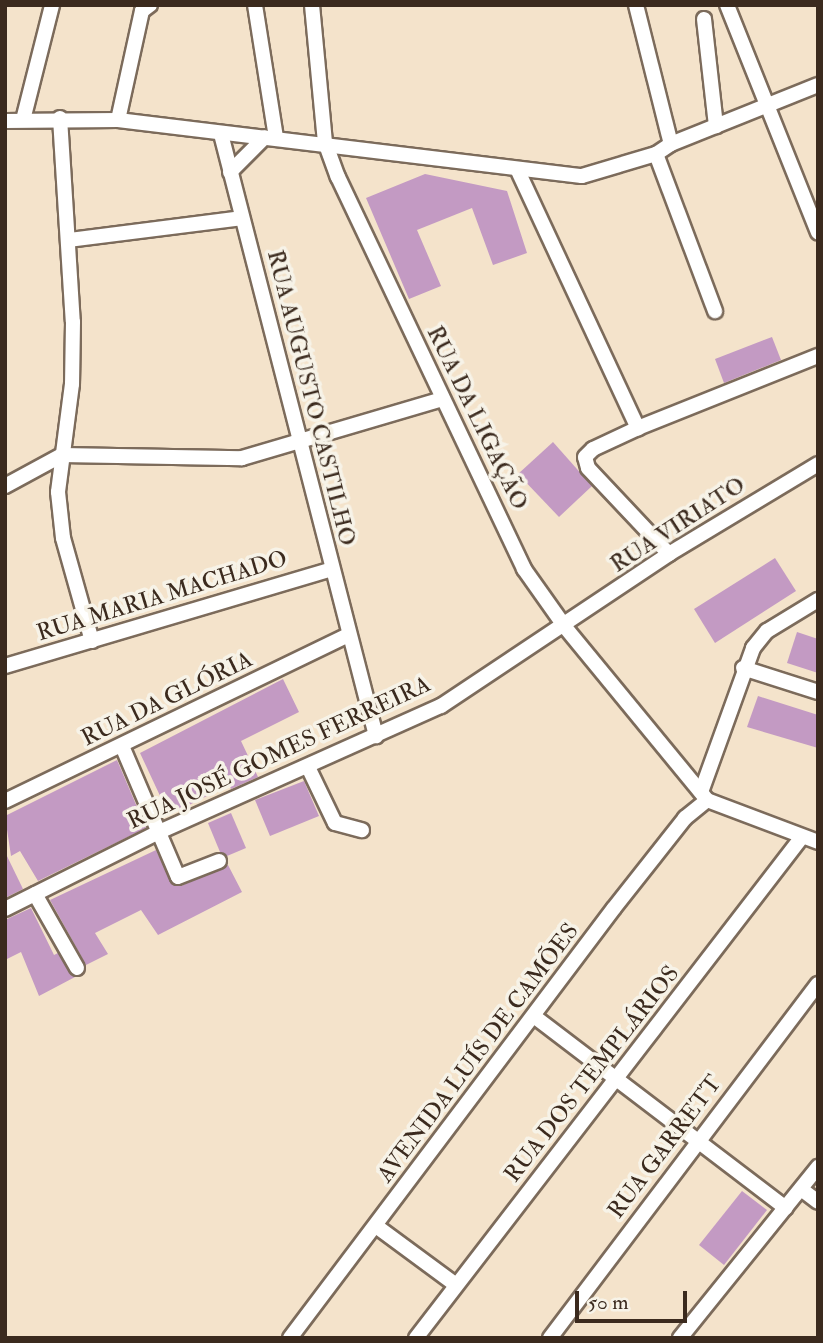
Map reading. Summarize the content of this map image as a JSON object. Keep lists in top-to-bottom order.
{
  "streets": {
    "street": [
      "RUA AUGUSTO CASTILHO",
      "RUA DA LIGAÇÃO",
      "RUA VIRIATO",
      "RUA MARIA MACHADO",
      "RUA DA GLÓRIA",
      "RUA JOSÉ GOMES FERREIRA",
      "AVENIDA LUÍS DE CAMÕES",
      "RUA DOS TEMPLÁRIOS",
      "RUA GARRETT"
    ]
  },
  "crossings": [
    ["RUA AUGUSTO CASTILHO", "RUA MARIA MACHADO"],
    ["RUA AUGUSTO CASTILHO", "RUA DA GLÓRIA"],
    ["RUA AUGUSTO CASTILHO", "RUA JOSÉ GOMES FERREIRA"],
    ["RUA DA LIGAÇÃO", "RUA VIRIATO"],
    ["RUA DA LIGAÇÃO", "RUA JOSÉ GOMES FERREIRA"],
    ["RUA DA LIGAÇÃO", "AVENIDA LUÍS DE CAMÕES"],
    ["RUA VIRIATO", "RUA JOSÉ GOMES FERREIRA"]
  ],
  "scale_bar": "50 m"
}
